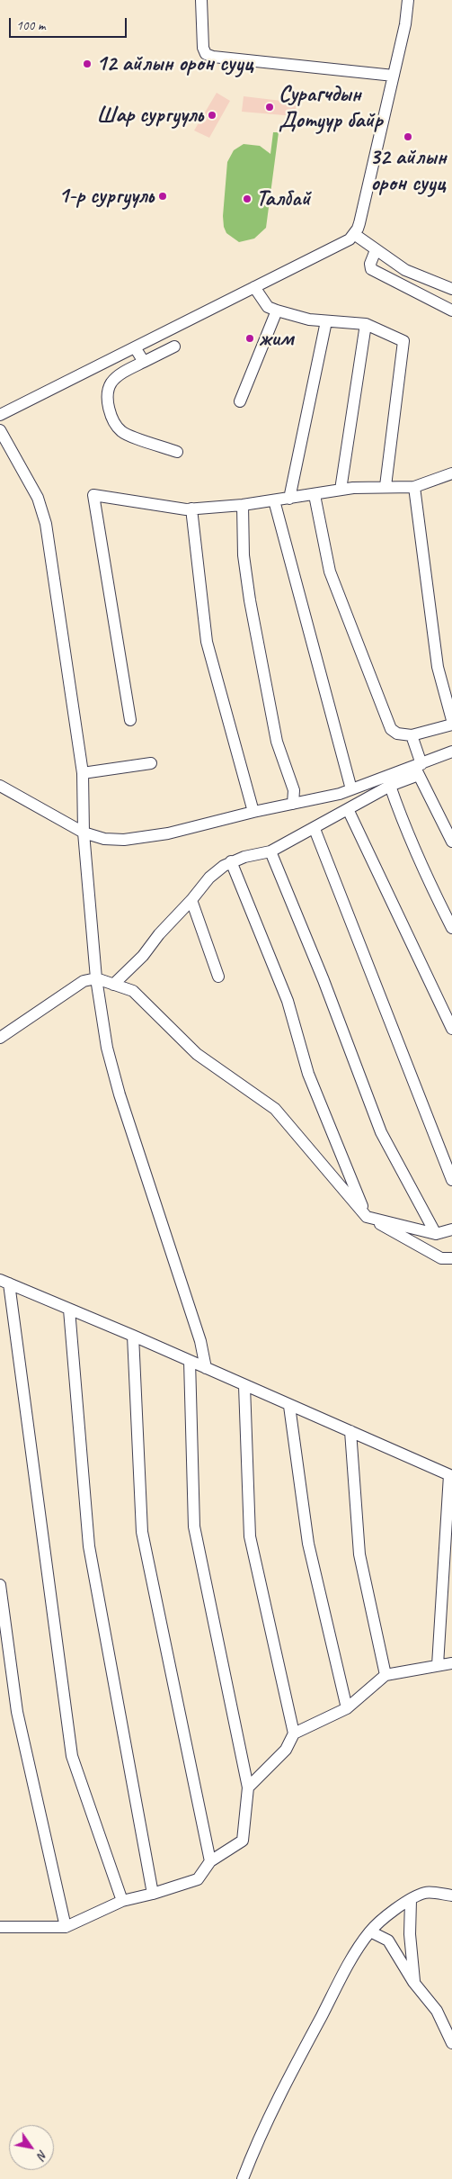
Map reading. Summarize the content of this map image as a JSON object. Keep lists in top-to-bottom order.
{
  "places": [
    "12 айлын орон сууц",
    "Сурагчдын Дотуур байр",
    "Шар сургууль",
    "32 айлын орон сууц",
    "1-р сургууль",
    "Талбай",
    "жим"
  ],
  "scale_bar": "100 m",
  "north": "bottom right"
}
